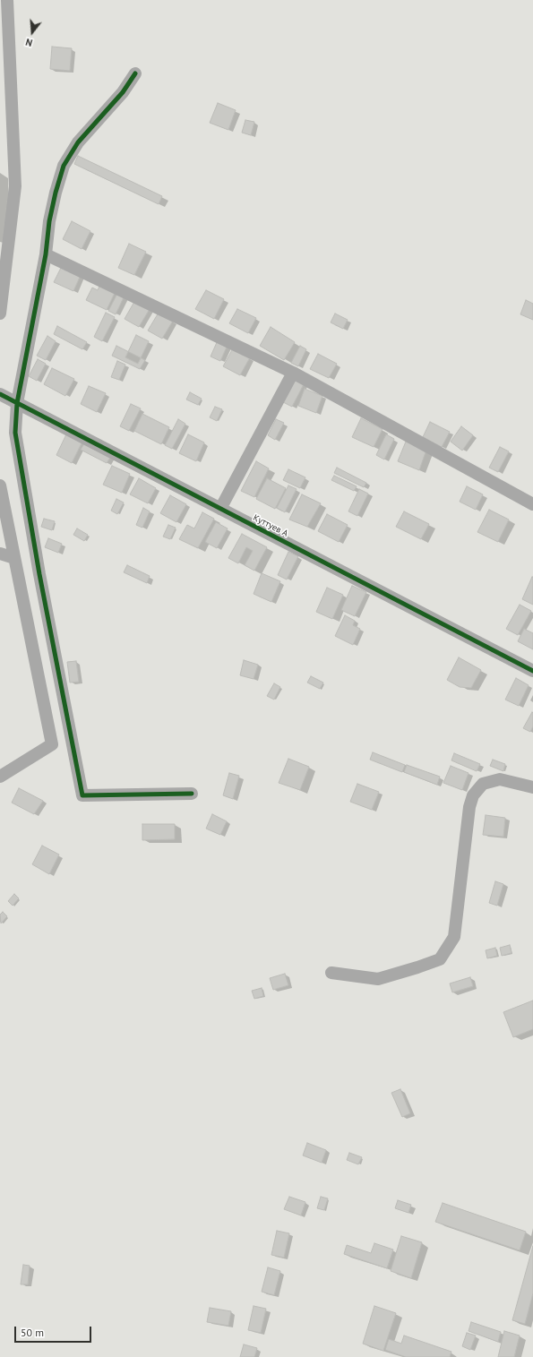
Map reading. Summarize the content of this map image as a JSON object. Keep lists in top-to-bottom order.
{
  "streets": {
    "street": ["Куттуев А"]
  },
  "scale_bar": "50 m",
  "north": "bottom"
}
